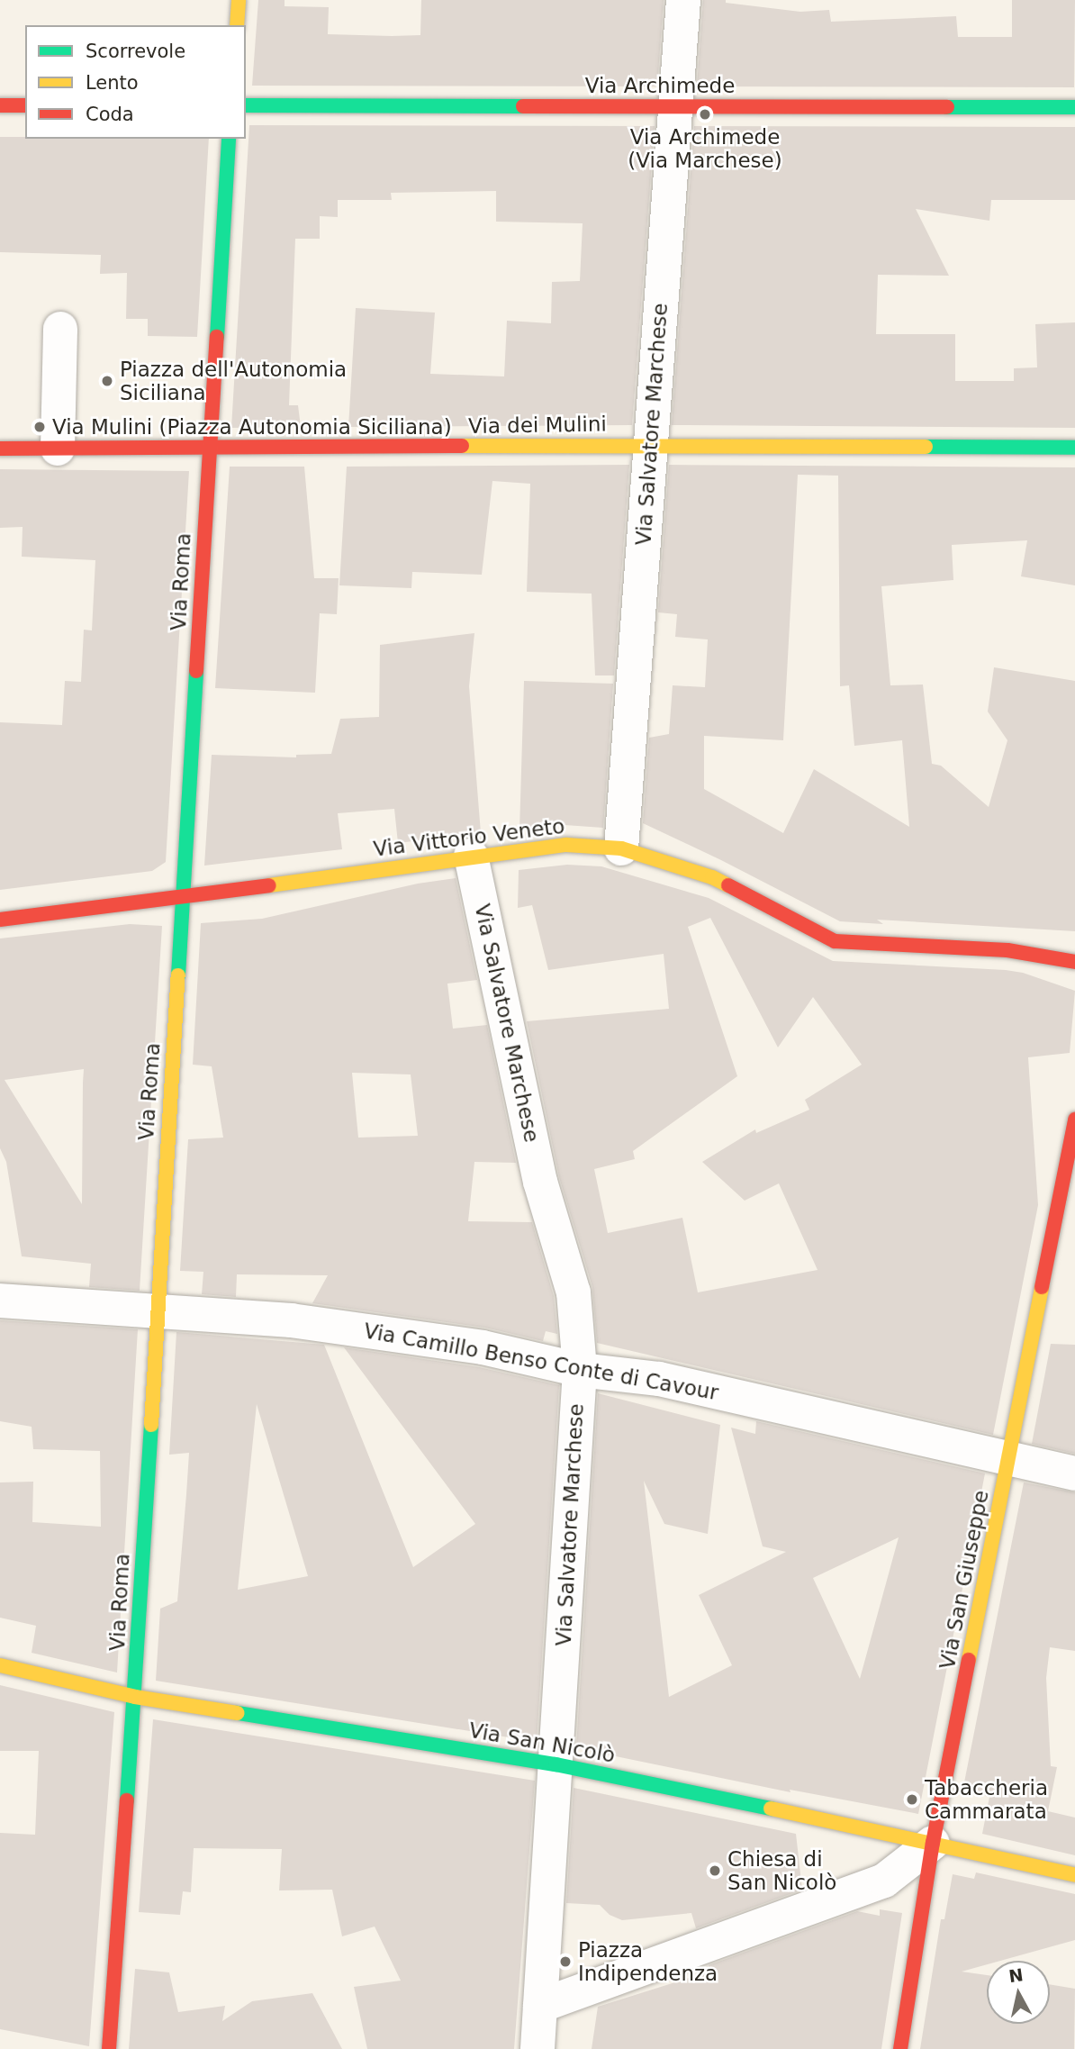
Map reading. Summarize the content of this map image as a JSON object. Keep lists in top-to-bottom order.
{
  "streets": {
    "street": [
      "Via Archimede",
      "Via Salvatore Marchese",
      "Via dei Mulini",
      "Via Roma",
      "Via Vittorio Veneto",
      "Via Camillo Benso Conte di Cavour",
      "Via San Giuseppe",
      "Via San Nicolò"
    ]
  },
  "crossings": [
    ["Via Archimede", "Via Salvatore Marchese"],
    ["Via Salvatore Marchese", "Via dei Mulini"],
    ["Via Salvatore Marchese", "Via Vittorio Veneto"],
    ["Via Salvatore Marchese", "Via Camillo Benso Conte di Cavour"],
    ["Via Salvatore Marchese", "Via San Nicolò"],
    ["Via dei Mulini", "Via Roma"],
    ["Via Roma", "Via Vittorio Veneto"],
    ["Via Roma", "Via Camillo Benso Conte di Cavour"],
    ["Via Roma", "Via San Nicolò"],
    ["Via Camillo Benso Conte di Cavour", "Via San Giuseppe"],
    ["Via San Giuseppe", "Via San Nicolò"]
  ],
  "places": [
    "Via Archimede (Via Marchese)",
    "Piazza dell'Autonomia Siciliana",
    "Via Mulini (Piazza Autonomia Siciliana)",
    "Tabaccheria Cammarata",
    "Chiesa di San Nicolò",
    "Piazza Indipendenza"
  ],
  "legend": ["Scorrevole", "Lento", "Coda"],
  "north": "top"
}
